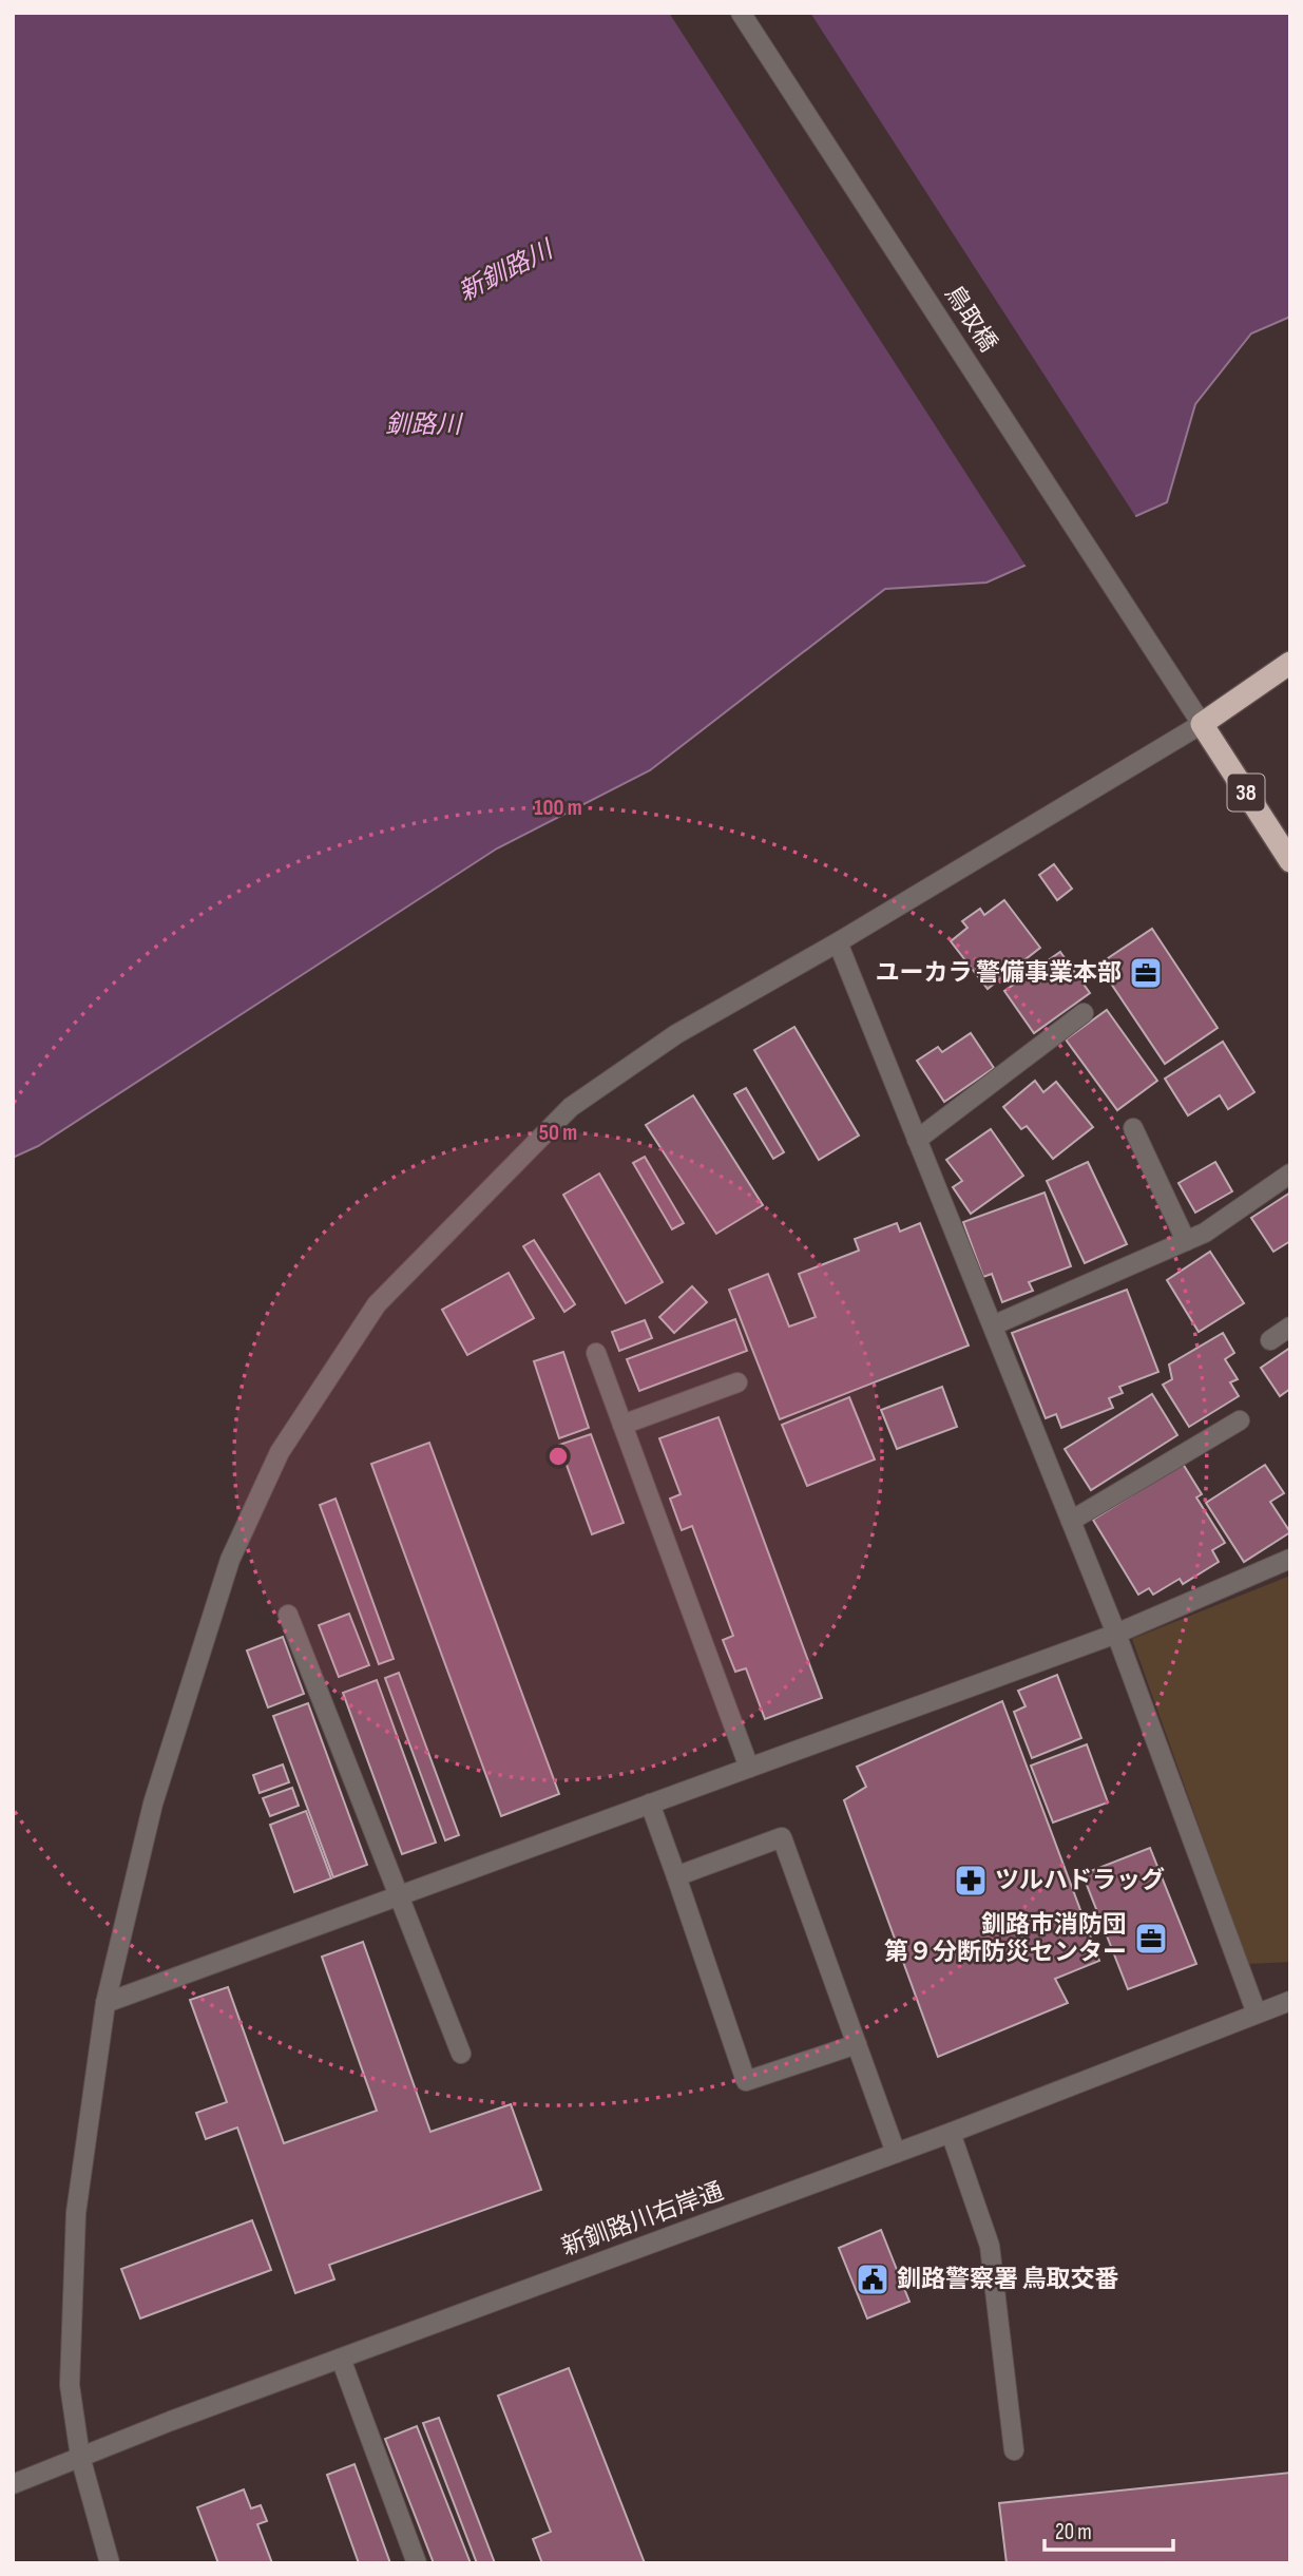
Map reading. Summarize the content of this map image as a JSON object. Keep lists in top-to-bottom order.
{
  "streets": {
    "highway": ["38"],
    "street": ["鳥取橋", "新釧路川右岸通"]
  },
  "crossings": [
    ["鳥取橋", "38"]
  ],
  "water": ["新釧路川", "釧路川"],
  "places": {
    "office": ["ユーカラ 警備事業本部", "釧路市消防団 第９分断防災センター"],
    "pharmacy": ["ツルハドラッグ"],
    "public building": ["釧路警察署 鳥取交番"]
  },
  "scale_bar": "20 m",
  "rings": ["100 m", "50 m"]
}
